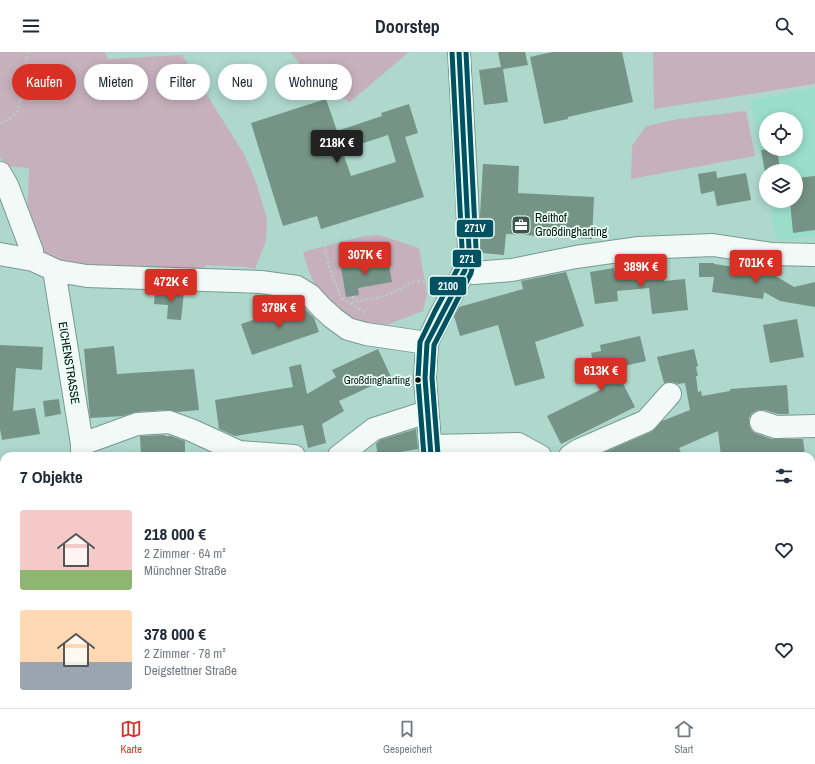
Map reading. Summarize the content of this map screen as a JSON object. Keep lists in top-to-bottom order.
{
  "streets": {
    "street": ["EICHENSTRASSE"]
  },
  "places": {
    "office": ["Reithof Großdingharting"],
    "other": ["Großdingharting"]
  },
  "lines": ["transit line 271", "transit line 271V", "transit line 2100"],
  "page": {
    "header": "Doorstep",
    "chip": [
      "Kaufen",
      "Mieten",
      "Filter",
      "Neu",
      "Wohnung"
    ],
    "price": [
      "218K €",
      "307K €",
      "701K €",
      "389K €",
      "472K €",
      "378K €",
      "613K €"
    ],
    "heading": "7 Objekte",
    "list": [
      {
        "name": "218 000 €",
        "note": "2 Zimmer · 64 m² · Münchner Straße"
      },
      {
        "name": "378 000 €",
        "note": "2 Zimmer · 78 m² · Deigstettner Straße"
      }
    ],
    "tabs": ["Karte", "Gespeichert", "Start"]
  }
}
